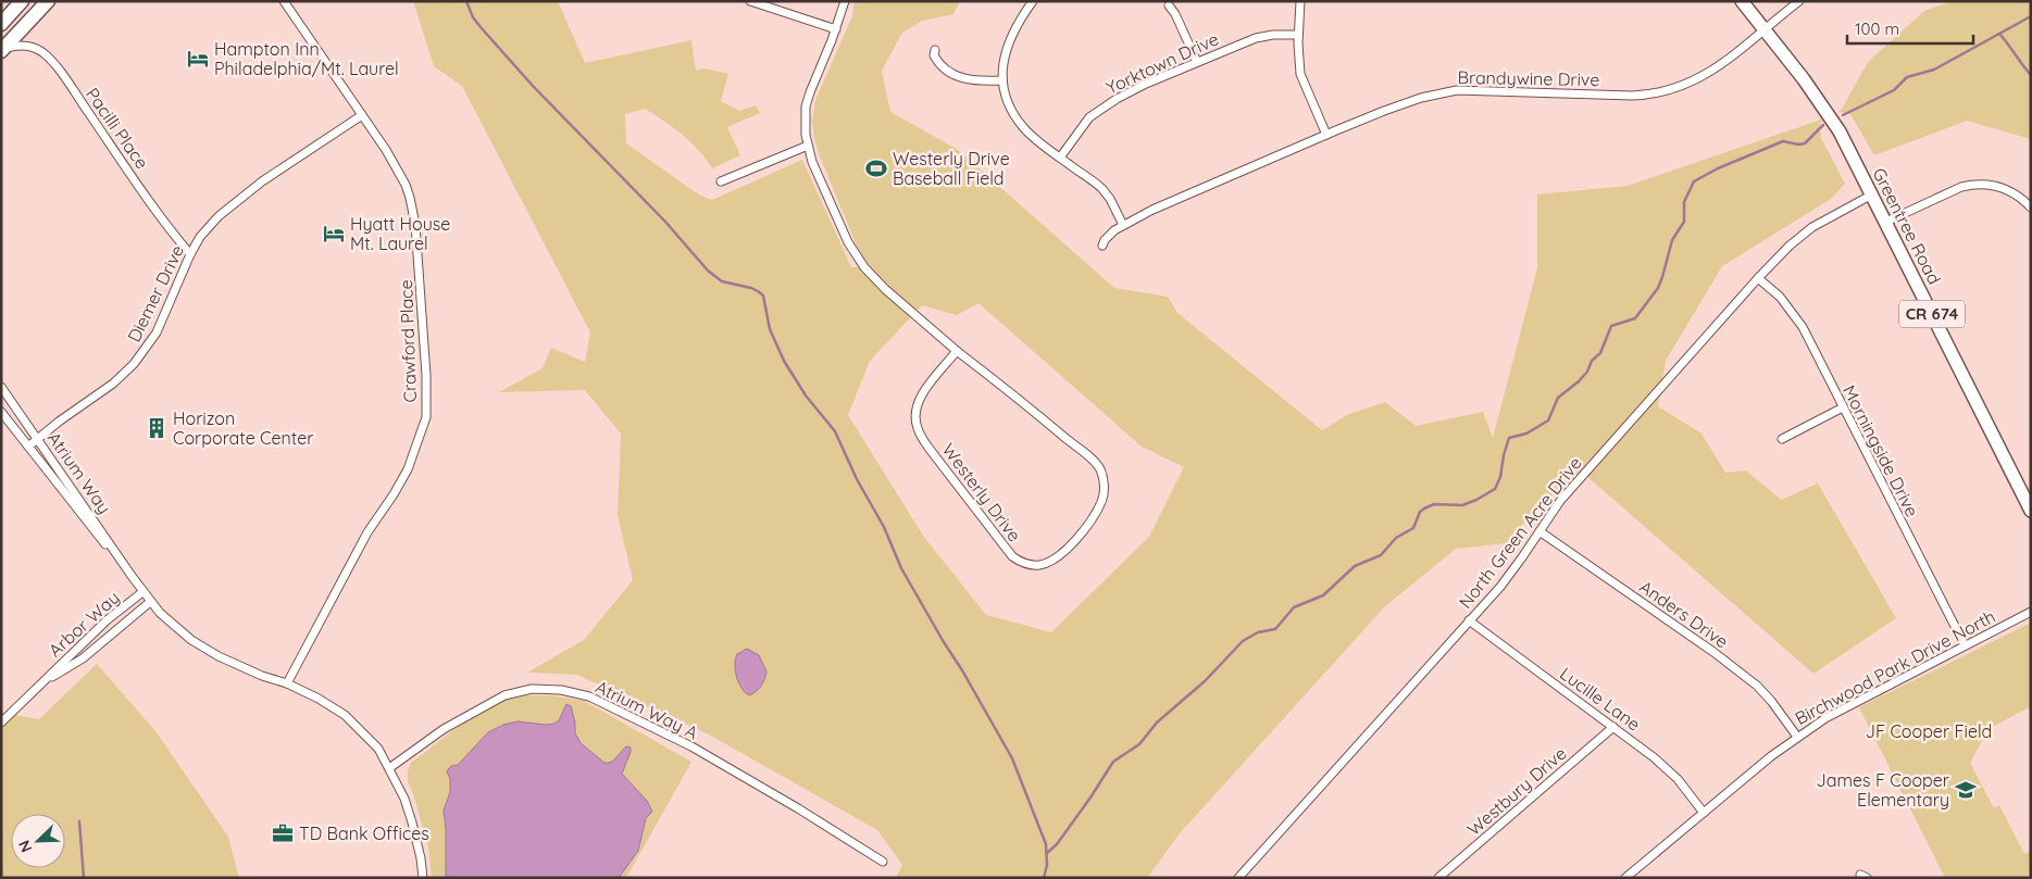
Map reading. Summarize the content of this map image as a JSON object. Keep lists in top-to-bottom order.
{
  "streets": {
    "main road": ["Greentree Road", "CR 674"],
    "street": [
      "Yorktown Drive",
      "Brandywine Drive",
      "Pacilli Place",
      "Diemer Drive",
      "Crawford Place",
      "Morningside Drive",
      "Atrium Way",
      "Westerly Drive",
      "North Green Acre Drive",
      "Anders Drive",
      "Arbor Way",
      "Birchwood Park Drive North",
      "Lucille Lane",
      "Atrium Way A",
      "Westbury Drive"
    ]
  },
  "crossings": [
    ["Brandywine Drive", "Greentree Road"],
    ["Pacilli Place", "Diemer Drive"],
    ["Greentree Road", "North Green Acre Drive"],
    ["Diemer Drive", "Crawford Place"],
    ["Diemer Drive", "Atrium Way"],
    ["Crawford Place", "Atrium Way"],
    ["Morningside Drive", "North Green Acre Drive"],
    ["Morningside Drive", "Birchwood Park Drive North"],
    ["Atrium Way", "Arbor Way"],
    ["Atrium Way", "Atrium Way A"],
    ["North Green Acre Drive", "Anders Drive"],
    ["North Green Acre Drive", "Lucille Lane"],
    ["Anders Drive", "Birchwood Park Drive North"],
    ["Birchwood Park Drive North", "Lucille Lane"],
    ["Lucille Lane", "Westbury Drive"]
  ],
  "parks": ["JF Cooper Field"],
  "places": {
    "hotel": ["Hampton Inn Philadelphia/Mt. Laurel", "Hyatt House Mt. Laurel"],
    "sports": ["Westerly Drive Baseball Field"],
    "building": ["Horizon Corporate Center"],
    "school or university": ["James F Cooper Elementary"],
    "office": ["TD Bank Offices"]
  },
  "scale_bar": "100 m",
  "north": "bottom left"
}
